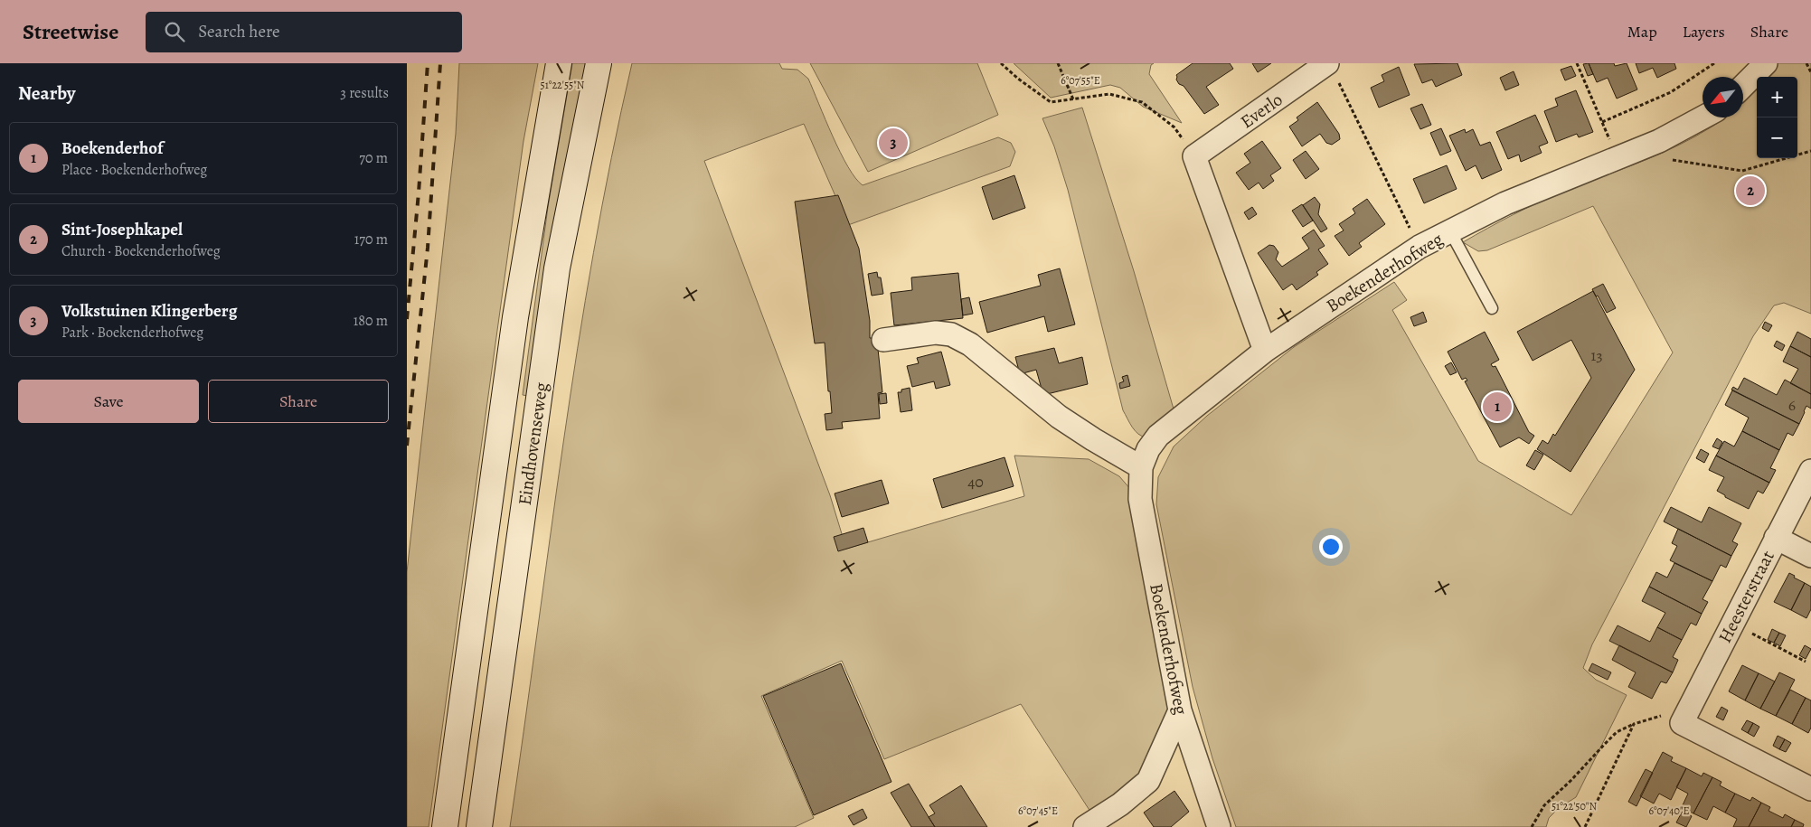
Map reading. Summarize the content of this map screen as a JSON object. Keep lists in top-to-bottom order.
{
  "streets": {
    "main road": ["Eindhovenseweg"],
    "street": ["Everlo", "Boekenderhofweg", "Heesterstraat"]
  },
  "house_numbers": ["13", "6", "40"],
  "north": "bottom left",
  "page": {
    "header": "Streetwise",
    "search": "Search here",
    "nav": ["Map", "Layers", "Share"],
    "heading": ["Nearby", "3 results"],
    "map_buttons": ["+", "−"],
    "list": [
      {
        "mark": "1",
        "name": "Boekenderhof",
        "note": "Place · Boekenderhofweg",
        "value": "70 m"
      },
      {
        "mark": "2",
        "name": "Sint-Josephkapel",
        "note": "Church · Boekenderhofweg",
        "value": "170 m"
      },
      {
        "mark": "3",
        "name": "Volkstuinen Klingerberg",
        "note": "Park · Boekenderhofweg",
        "value": "180 m"
      }
    ],
    "pins": ["3", "2", "1"],
    "buttons": ["Save", "Share"]
  },
  "coordinates": [
    "6°07'55\"E",
    "51°22'55\"N",
    "51°22'50\"N",
    "6°07'45\"E",
    "6°07'40\"E"
  ]
}
